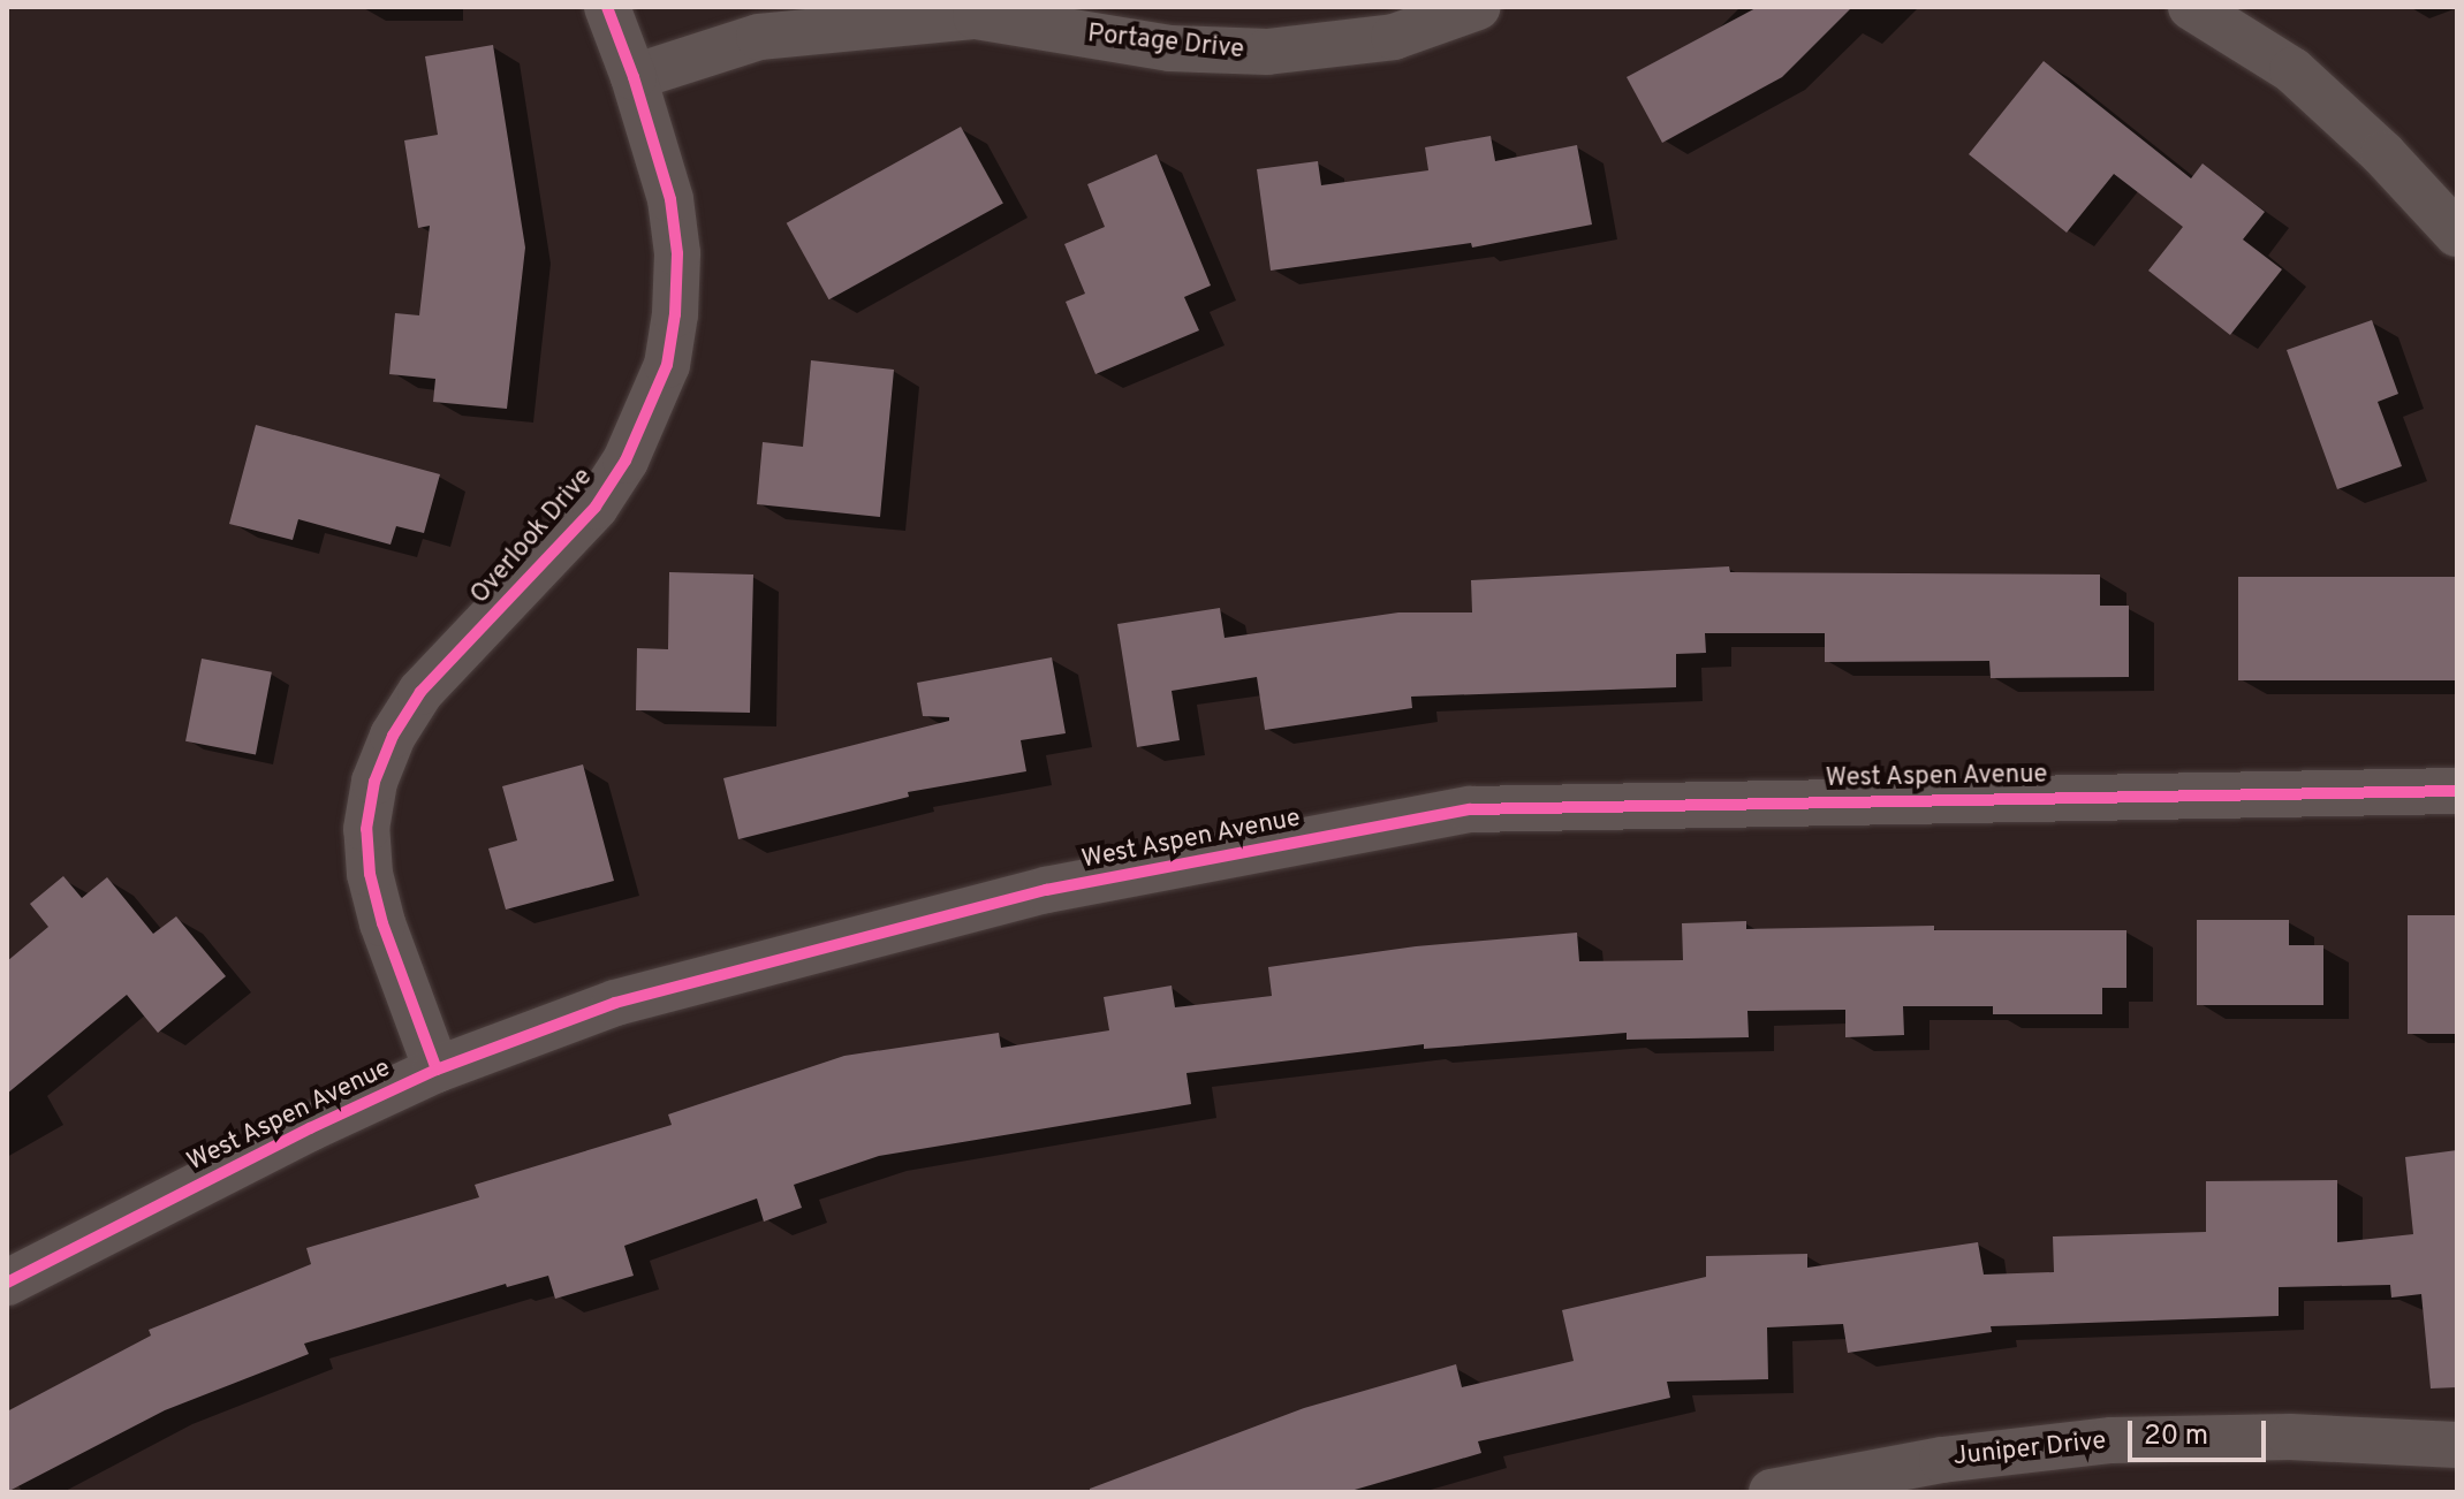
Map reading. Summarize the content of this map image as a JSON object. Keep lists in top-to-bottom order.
{
  "streets": {
    "street": [
      "Portage Drive",
      "Overlook Drive",
      "West Aspen Avenue",
      "Juniper Drive"
    ]
  },
  "crossings": [
    ["Portage Drive", "Overlook Drive"],
    ["Overlook Drive", "West Aspen Avenue"]
  ],
  "scale_bar": "20 m"
}
